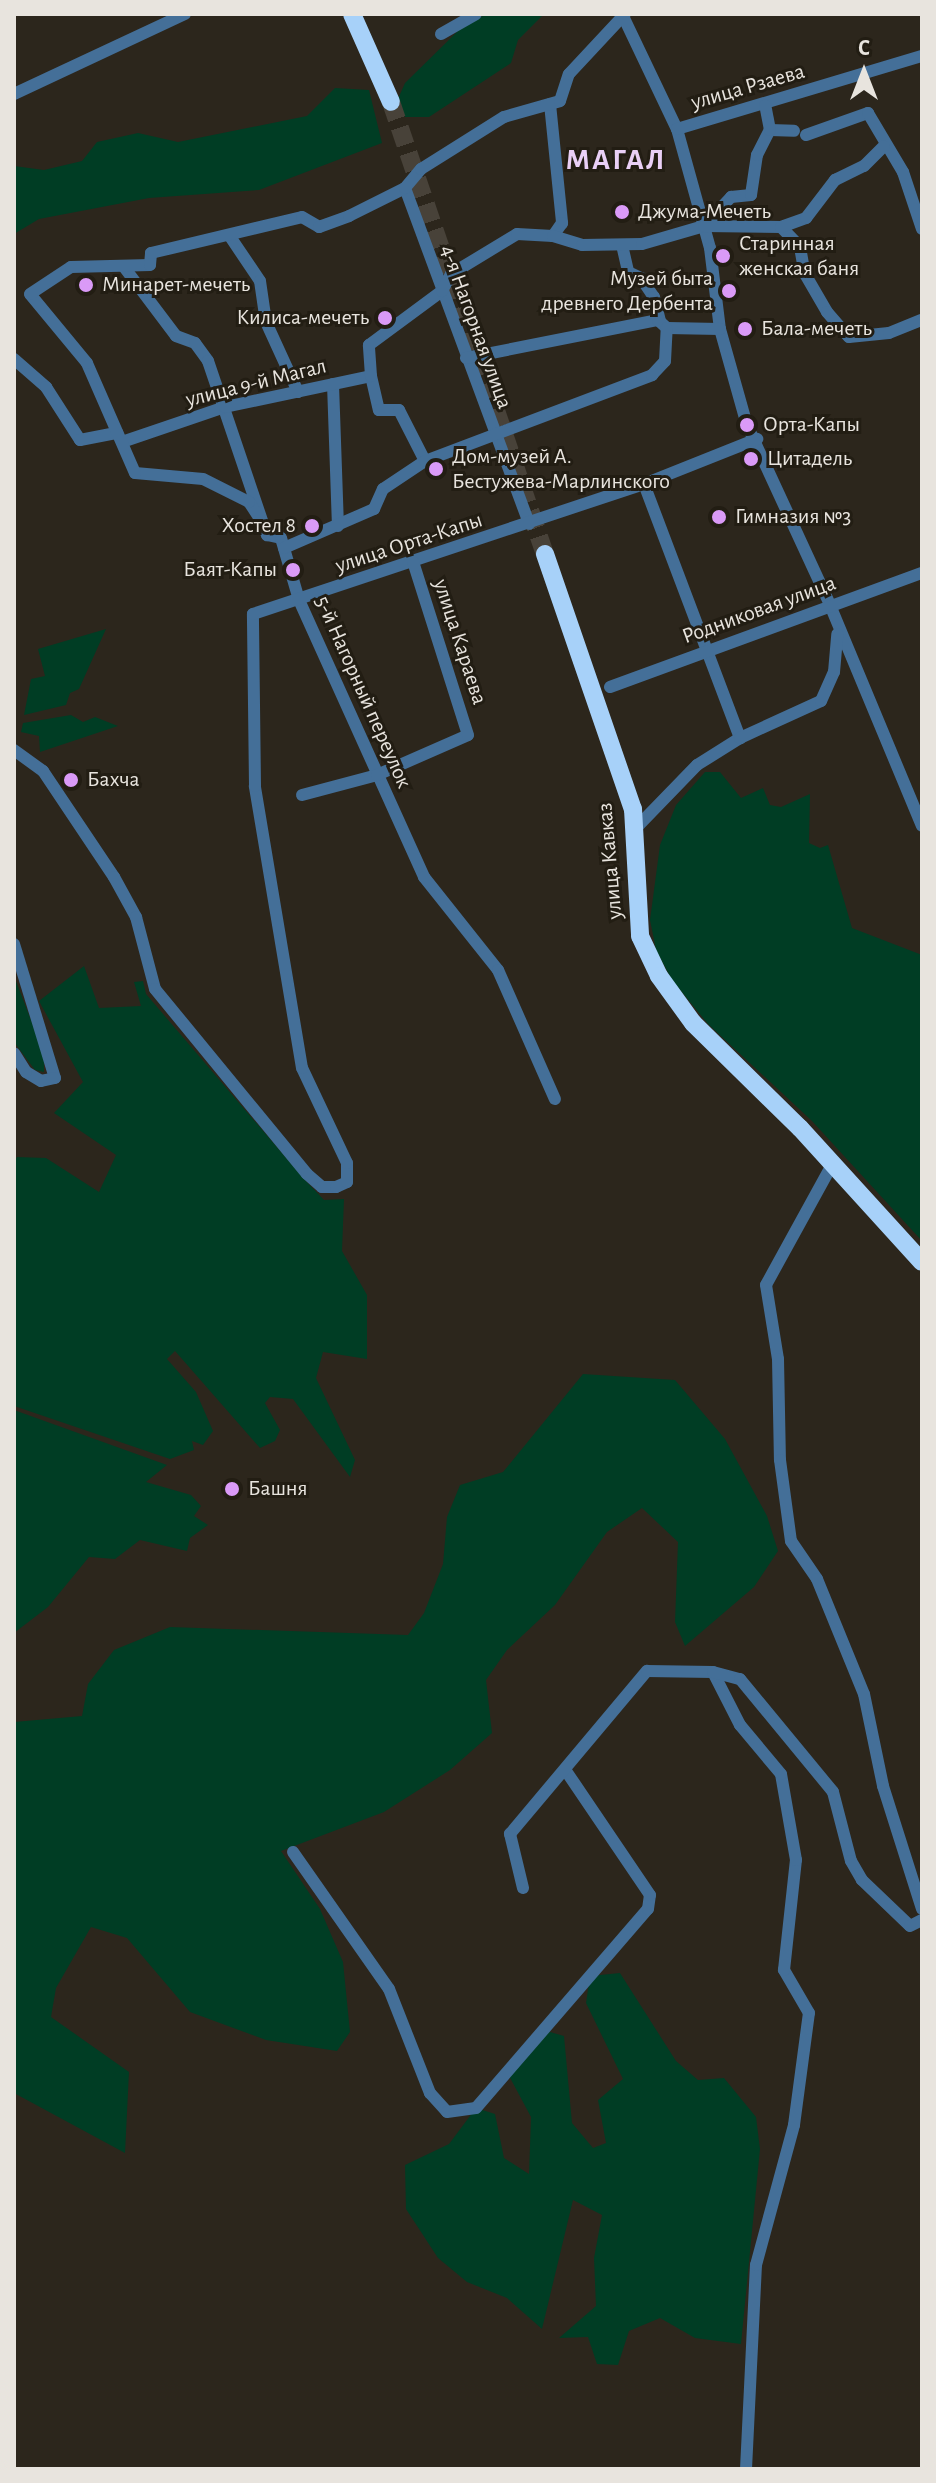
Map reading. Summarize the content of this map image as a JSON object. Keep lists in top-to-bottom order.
{
  "streets": {
    "highway": ["улица Кавказ"],
    "street": [
      "улица Рзаева",
      "4-я Нагорная улица",
      "улица 9-й Магал",
      "улица Орта-Капы",
      "Родниковая улица",
      "улица Караева",
      "5-й Нагорный переулок"
    ]
  },
  "crossings": [
    ["4-я Нагорная улица", "улица Орта-Капы"],
    ["улица 9-й Магал", "5-й Нагорный переулок"],
    ["улица Орта-Капы", "улица Караева"],
    ["улица Орта-Капы", "5-й Нагорный переулок"],
    ["улица Караева", "5-й Нагорный переулок"]
  ],
  "districts": ["МАГАЛ"],
  "places": [
    "Джума-Мечеть",
    "Старинная женская баня",
    "Минарет-мечеть",
    "Музей быта древнего Дербента",
    "Килиса-мечеть",
    "Бала-мечеть",
    "Орта-Капы",
    "Цитадель",
    "Дом-музей А. Бестужева-Марлинского",
    "Гимназия №3",
    "Хостел 8",
    "Баят-Капы",
    "Бахча",
    "Башня"
  ],
  "north": "top"
}
